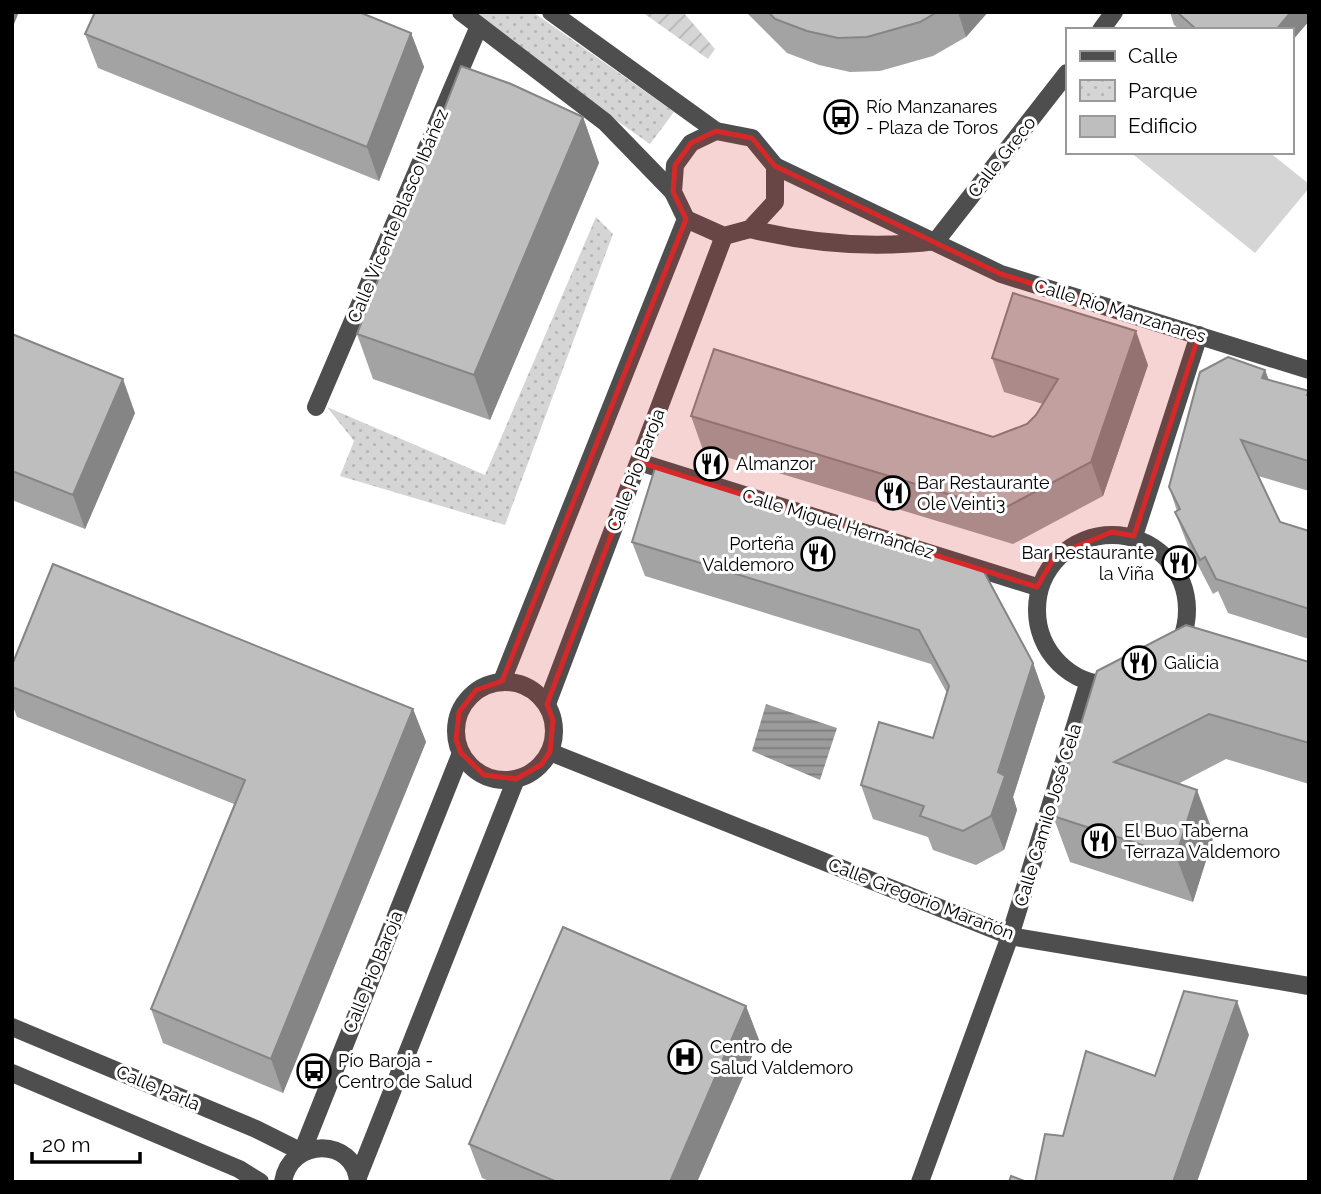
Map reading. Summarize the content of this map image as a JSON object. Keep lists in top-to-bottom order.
{
  "streets": {
    "street": [
      "Calle Greco",
      "Calle Vicente Blasco Ibáñez",
      "Calle Río Manzanares",
      "Calle Pío Baroja",
      "Calle Miguel Hernández",
      "Calle Camilo José Cela",
      "Calle Gregorio Marañón",
      "Calle Parla"
    ]
  },
  "crossings": [
    ["Calle Greco", "Calle Río Manzanares"],
    ["Calle Río Manzanares", "Calle Pío Baroja"],
    ["Calle Pío Baroja", "Calle Miguel Hernández"],
    ["Calle Pío Baroja", "Calle Gregorio Marañón"],
    ["Calle Pío Baroja", "Calle Parla"],
    ["Calle Miguel Hernández", "Calle Camilo José Cela"],
    ["Calle Camilo José Cela", "Calle Gregorio Marañón"]
  ],
  "places": {
    "bus stop": ["Río Manzanares - Plaza de Toros", "Pío Baroja - Centro de Salud"],
    "restaurant": [
      "Almanzor",
      "Bar Restaurante Ole Veinti3",
      "Porteña Valdemoro",
      "Bar Restaurante la Viña",
      "Galicia",
      "El Buo Taberna Terraza Valdemoro"
    ],
    "hospital": ["Centro de Salud Valdemoro"]
  },
  "legend": ["Calle", "Parque", "Edificio"],
  "scale_bar": "20 m"
}
